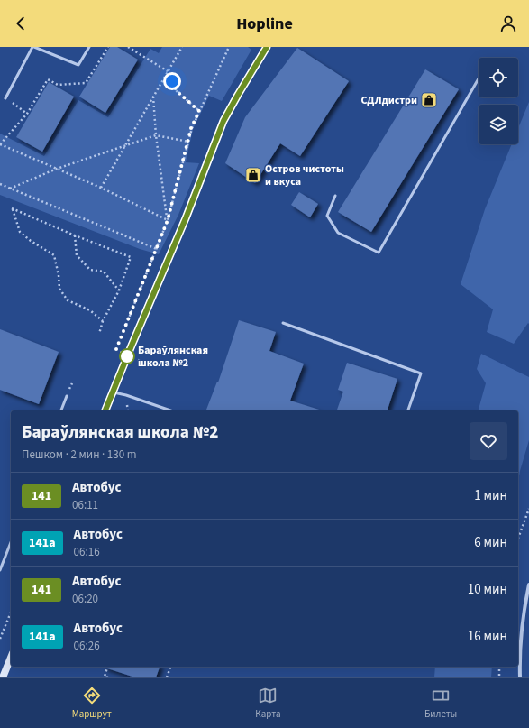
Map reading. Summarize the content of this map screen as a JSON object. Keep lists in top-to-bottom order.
{
  "places": {
    "shop": ["СДЛдистри", "Остров чистоты и вкуса"],
    "other": ["Бараўлянская школа №2"]
  },
  "lines": ["bus line 141"],
  "page": {
    "header": "Hopline",
    "heading": ["Бараўлянская школа №2", "Пешком · 2 мин · 130 m"],
    "list": [
      {
        "mark": "141",
        "name": "Автобус",
        "note": "06:11",
        "value": "1 мин"
      },
      {
        "mark": "141а",
        "name": "Автобус",
        "note": "06:16",
        "value": "6 мин"
      },
      {
        "mark": "141",
        "name": "Автобус",
        "note": "06:20",
        "value": "10 мин"
      },
      {
        "mark": "141а",
        "name": "Автобус",
        "note": "06:26",
        "value": "16 мин"
      }
    ],
    "tabs": ["Маршрут", "Карта", "Билеты"]
  }
}
